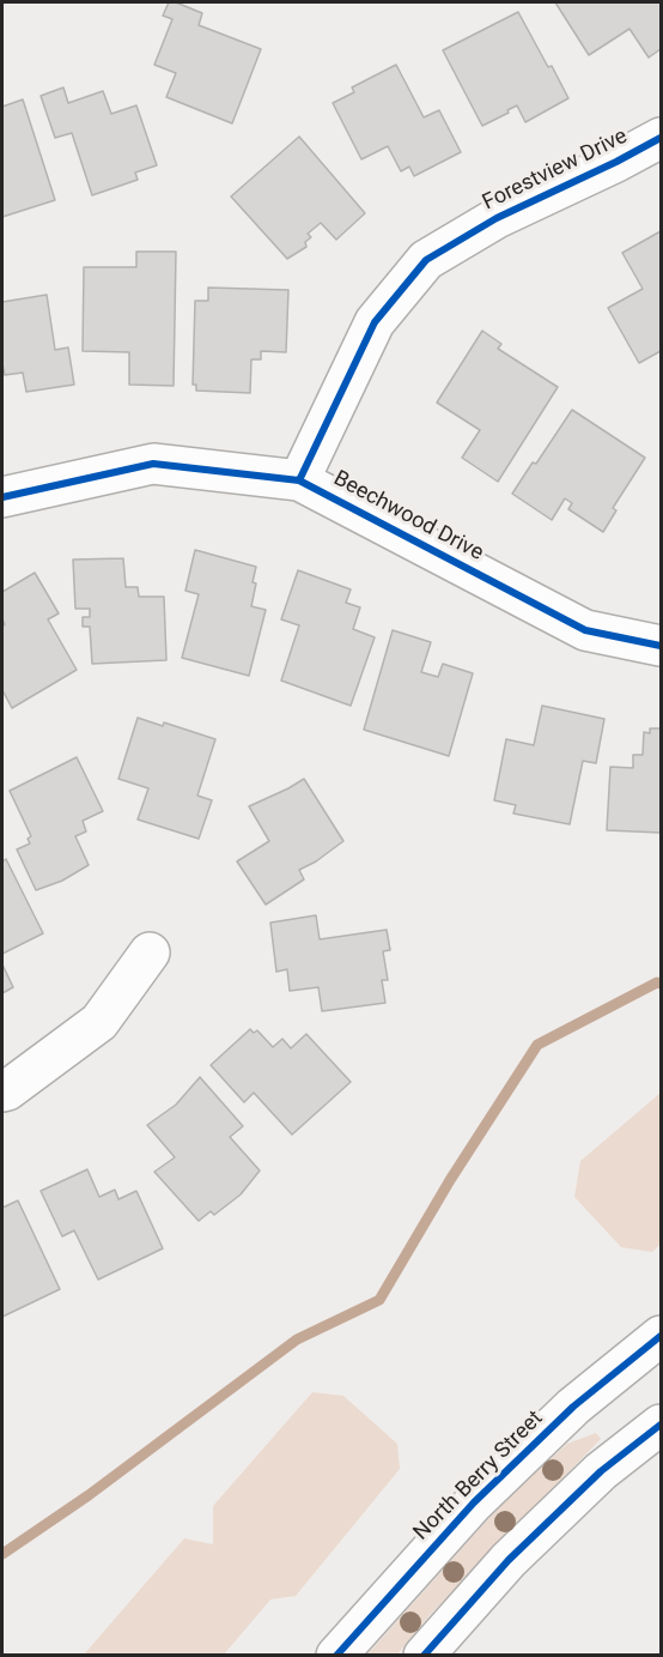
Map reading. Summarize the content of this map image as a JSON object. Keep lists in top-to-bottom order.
{
  "streets": {
    "street": ["Forestview Drive", "Beechwood Drive", "North Berry Street"]
  },
  "crossings": [
    ["Forestview Drive", "Beechwood Drive"]
  ]
}
